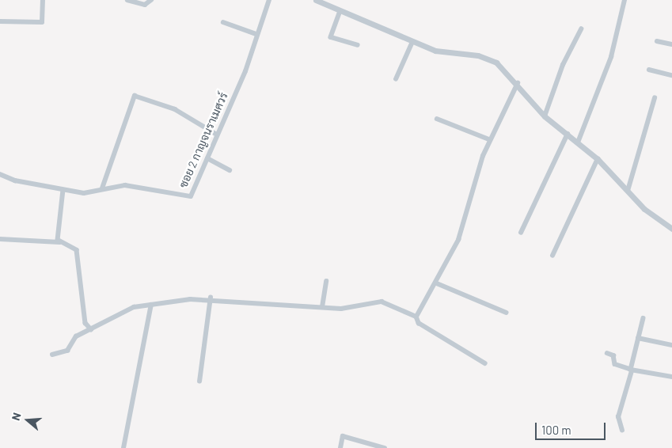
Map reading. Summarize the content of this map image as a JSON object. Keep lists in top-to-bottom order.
{
  "streets": {
    "street": ["ซอย 2 กาญจนราเมศวร์"]
  },
  "scale_bar": "100 m",
  "north": "left"
}
